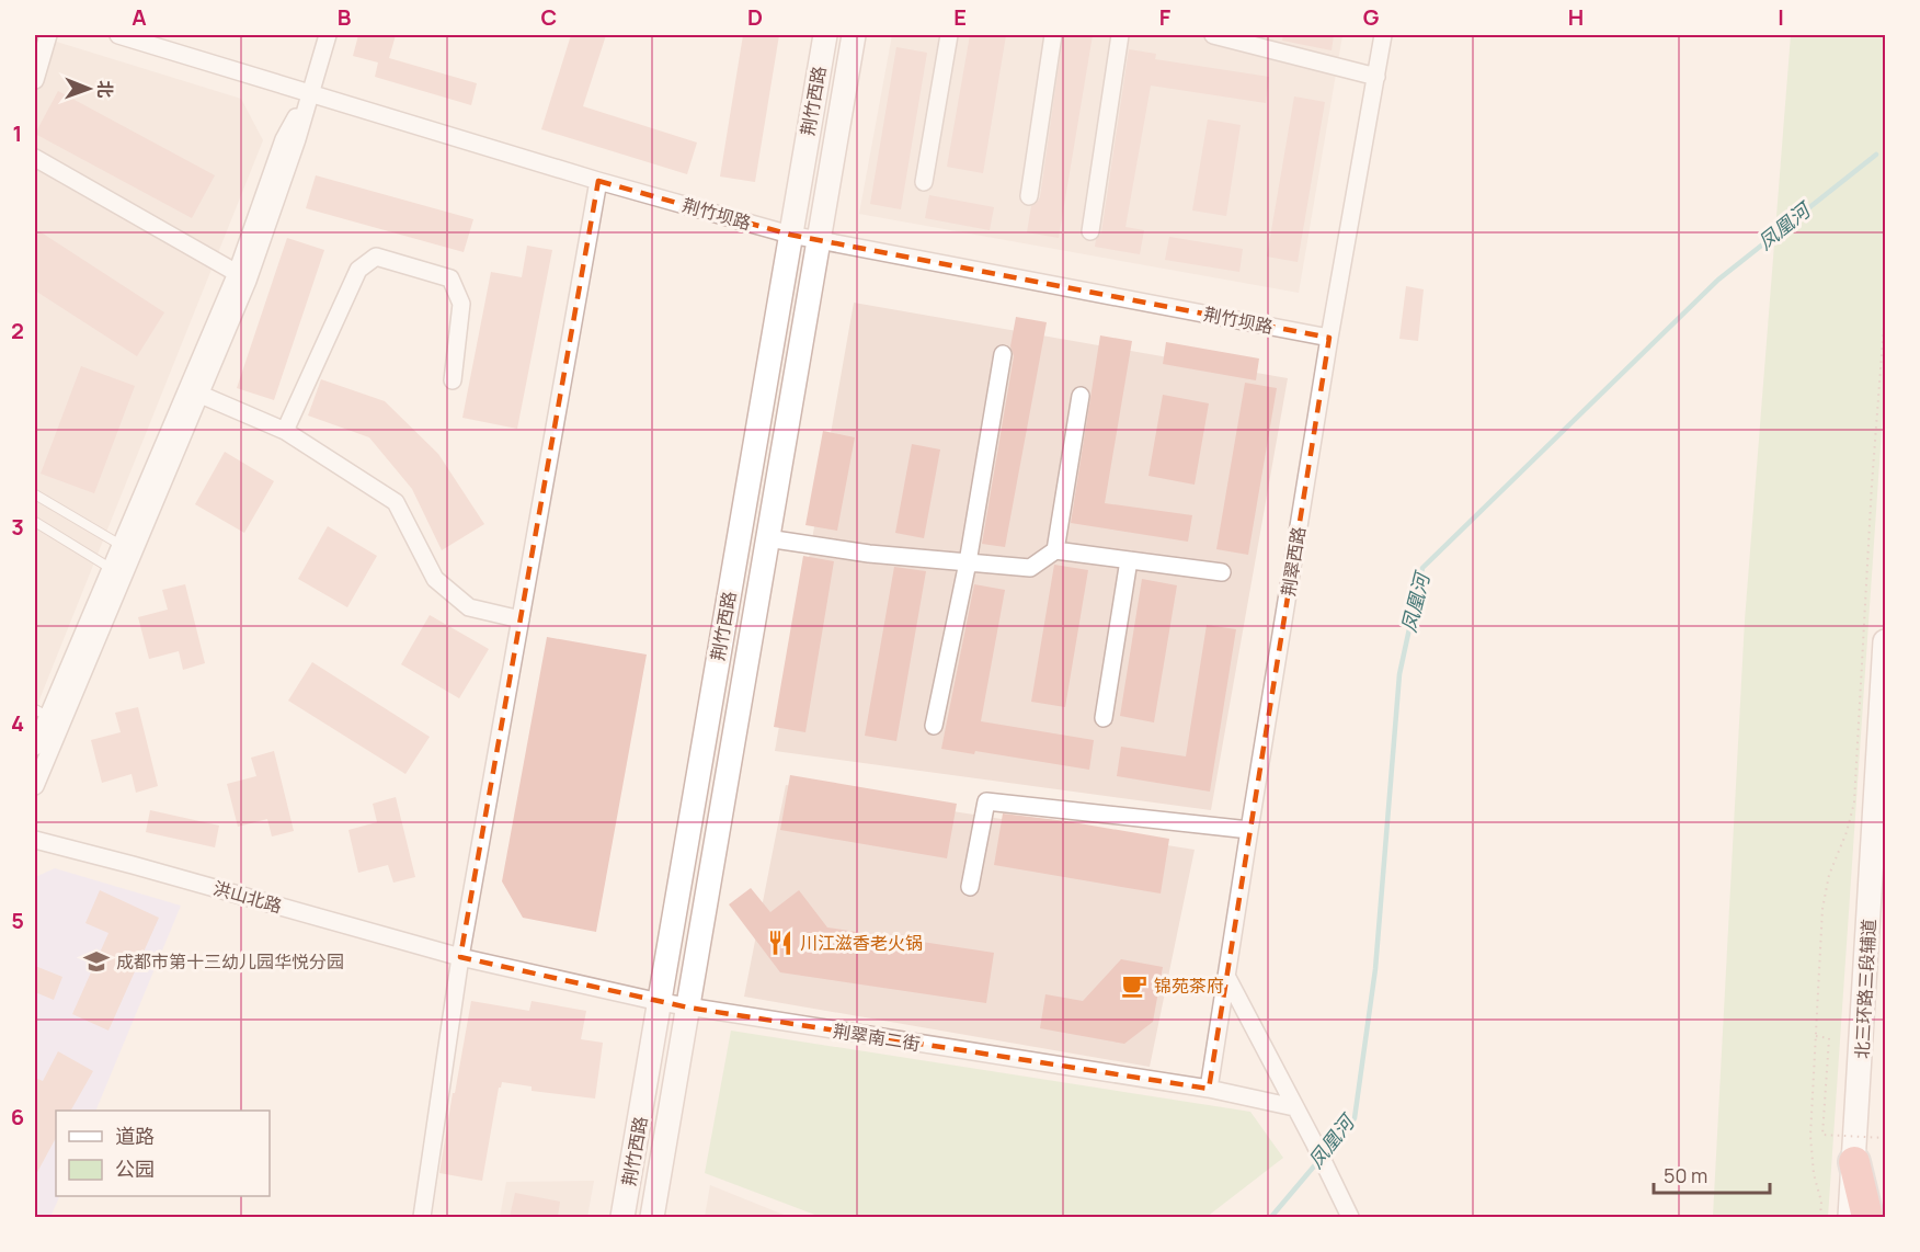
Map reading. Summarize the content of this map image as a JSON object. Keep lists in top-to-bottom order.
{
  "streets": {
    "main road": ["荆竹西路", "北三环路三段辅道"],
    "street": [
      "荆竹坝路",
      "荆翠西路",
      "洪山北路",
      "荆翠南二街"
    ]
  },
  "crossings": [
    ["荆竹西路", "荆竹坝路"],
    ["荆竹西路", "荆翠南二街"],
    ["荆竹坝路", "荆翠西路"],
    ["荆翠西路", "荆翠南二街"],
    ["洪山北路", "荆翠南二街"]
  ],
  "water": ["凤凰河"],
  "places": {
    "restaurant": ["川江滋香老火锅"],
    "school or university": ["成都市第十三幼儿园华悦分园"],
    "cafe": ["锦苑茶府"]
  },
  "legend": ["道路", "公园"],
  "scale_bar": "50 m",
  "north": "right",
  "grid": {
    "columns": [
      "A",
      "B",
      "C",
      "D",
      "E",
      "F",
      "G",
      "H",
      "I"
    ],
    "rows": [
      "1",
      "2",
      "3",
      "4",
      "5",
      "6"
    ]
  }
}
